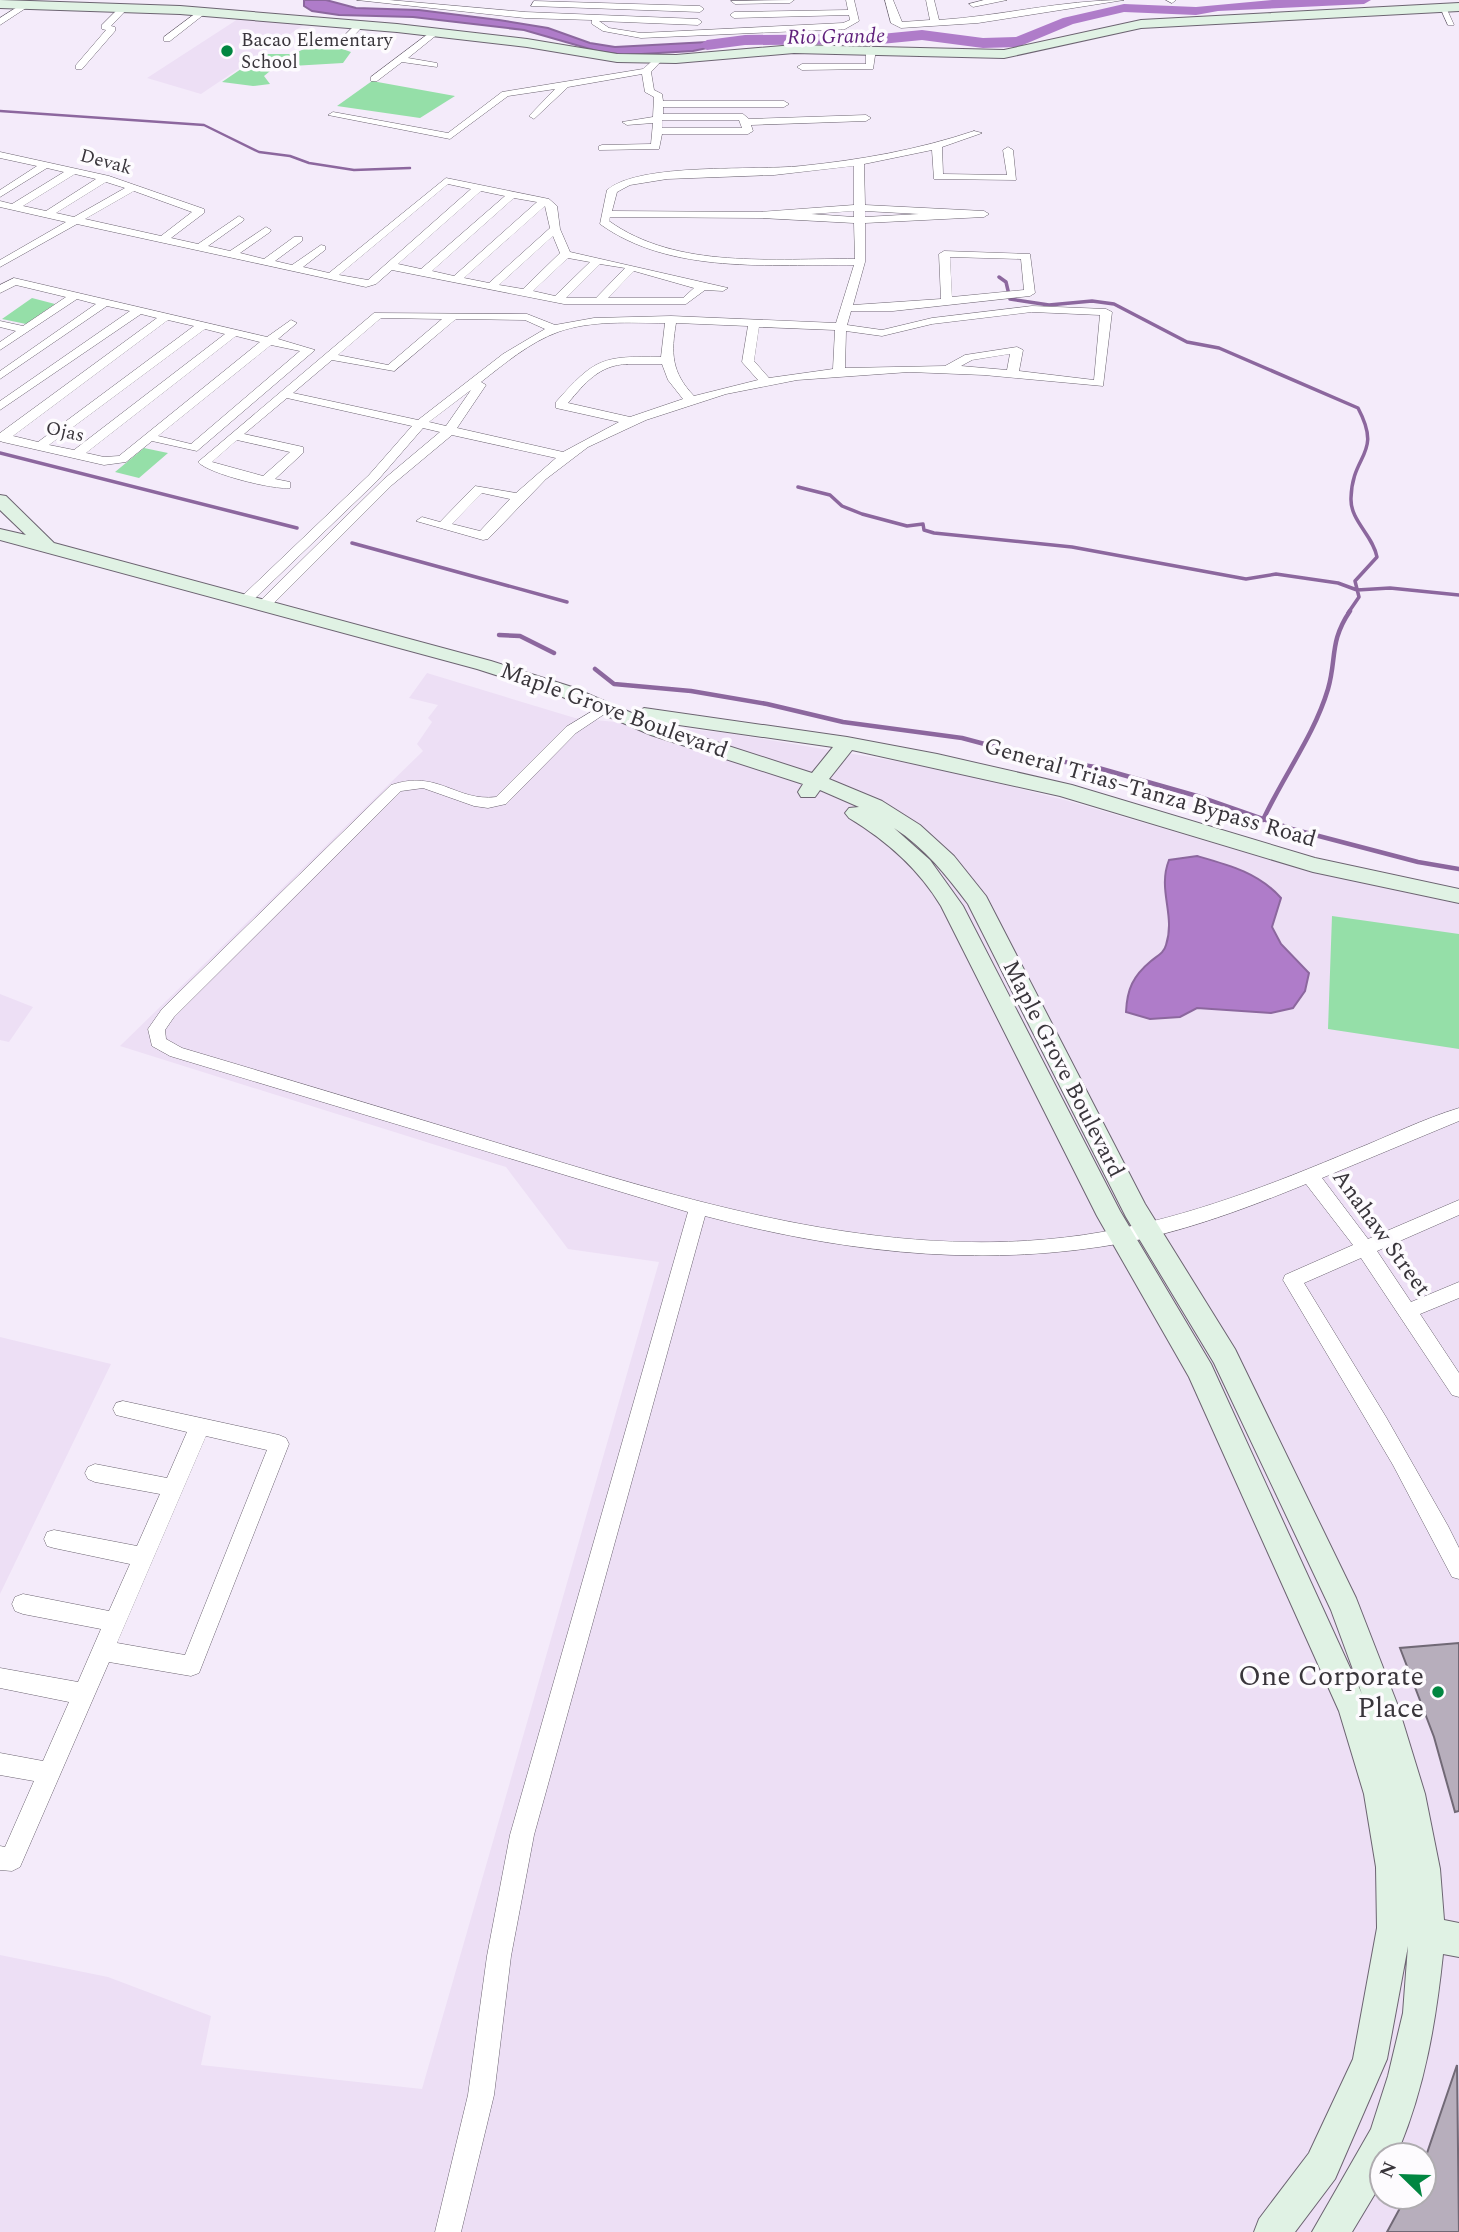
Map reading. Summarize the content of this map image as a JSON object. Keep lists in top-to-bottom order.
{
  "streets": {
    "main road": ["Maple Grove Boulevard", "General Trias–Tanza Bypass Road"],
    "street": ["Devak", "Ojas", "Anahaw Street"]
  },
  "crossings": [
    ["Maple Grove Boulevard", "General Trias–Tanza Bypass Road"]
  ],
  "water": ["Rio Grande"],
  "places": ["Bacao Elementary School", "One Corporate Place"],
  "north": "top left"
}
